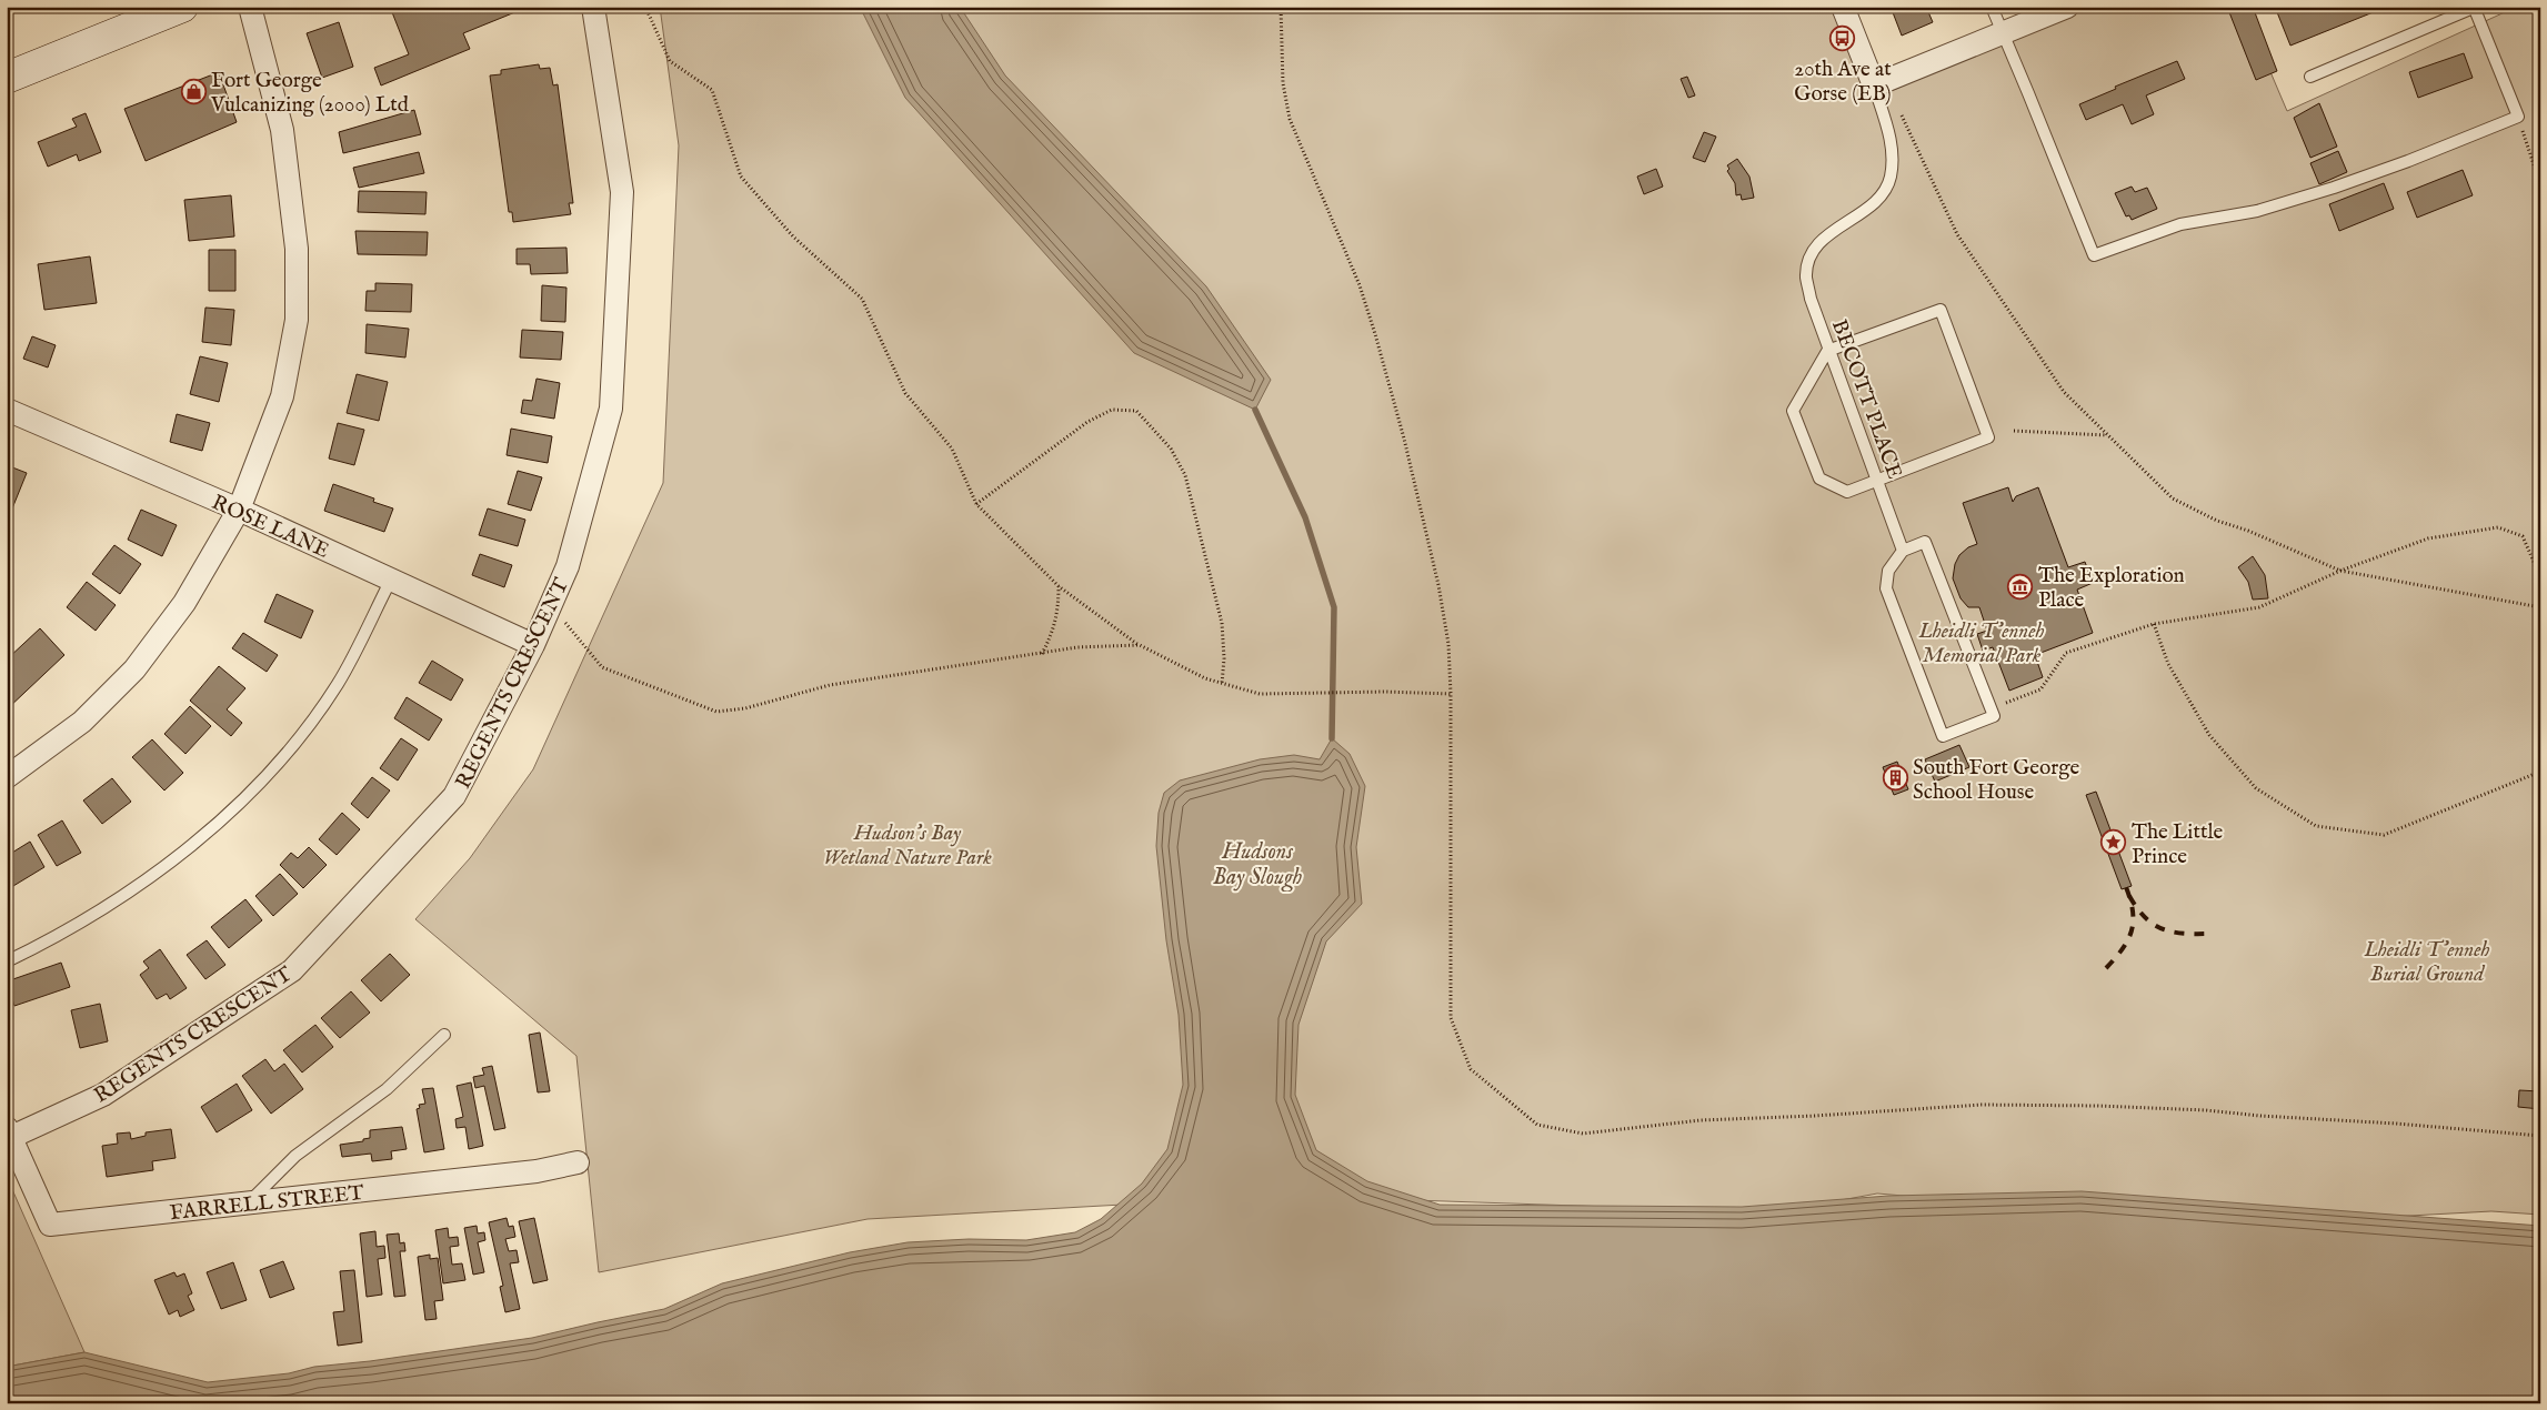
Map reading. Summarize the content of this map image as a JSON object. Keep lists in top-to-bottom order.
{
  "streets": {
    "street": ["ROSE LANE", "REGENTS CRESCENT", "FARRELL STREET"],
    "lane": ["BECOTT PLACE"]
  },
  "crossings": [
    ["ROSE LANE", "REGENTS CRESCENT"],
    ["REGENTS CRESCENT", "FARRELL STREET"]
  ],
  "water": ["Hudsons Bay Slough"],
  "parks": ["Lheidli T'enneh Memorial Park", "Hudson's Bay Wetland Nature Park", "Lheidli T'enneh Burial Ground"],
  "places": {
    "bus stop": ["20th Ave at Gorse (EB)"],
    "shop": ["Fort George Vulcanizing (2000) Ltd"],
    "museum": ["The Exploration Place"],
    "building": ["South Fort George School House"],
    "place": ["The Little Prince"]
  }
}
